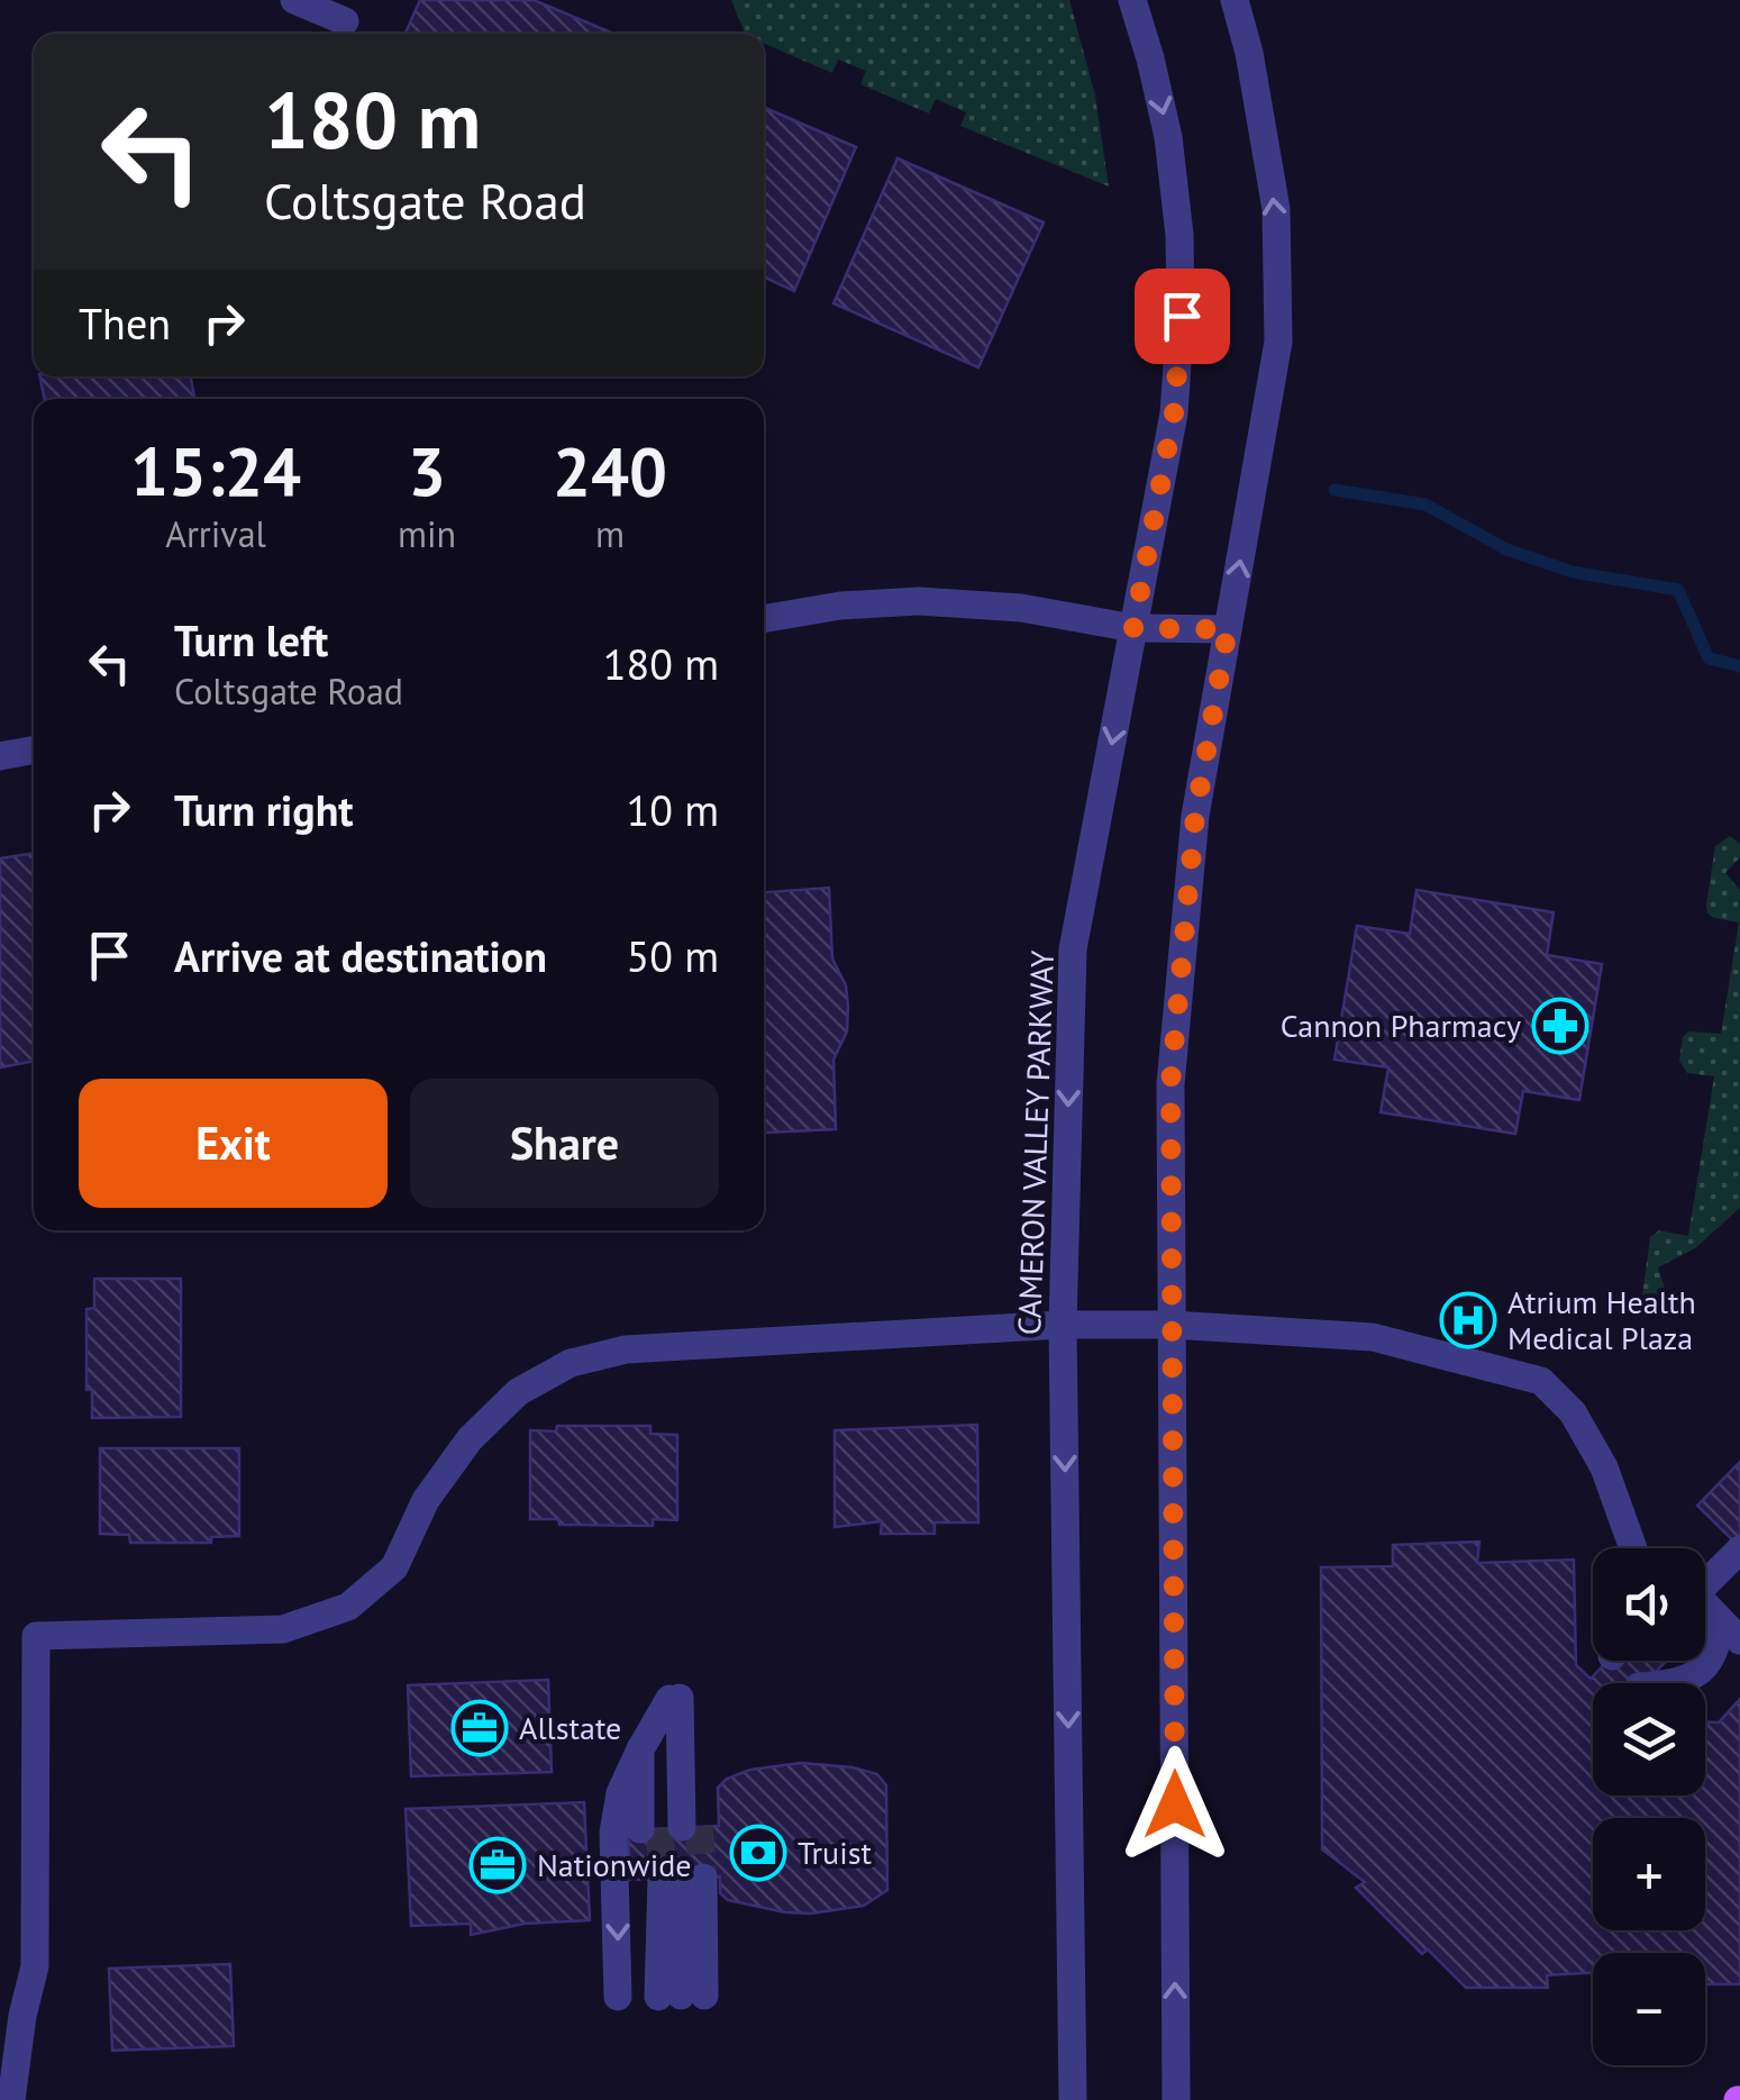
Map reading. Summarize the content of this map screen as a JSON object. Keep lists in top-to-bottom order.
{
  "streets": {
    "street": ["CAMERON VALLEY PARKWAY"]
  },
  "places": {
    "pharmacy": ["Cannon Pharmacy"],
    "hospital": ["Atrium Health Medical Plaza"],
    "office": ["Allstate", "Nationwide"],
    "bank": ["Truist"]
  },
  "page": {
    "turn": ["180 m", "Coltsgate Road"],
    "then": "Then",
    "eta": [
      "15:24",
      "Arrival",
      "3",
      "min",
      "240",
      "m"
    ],
    "list": [
      {
        "name": "Turn left",
        "note": "Coltsgate Road",
        "value": "180 m"
      },
      {
        "name": "Turn right",
        "value": "10 m"
      },
      {
        "name": "Arrive at destination",
        "value": "50 m"
      }
    ],
    "buttons": ["Exit", "Share"],
    "map_buttons": ["+", "−"]
  }
}
